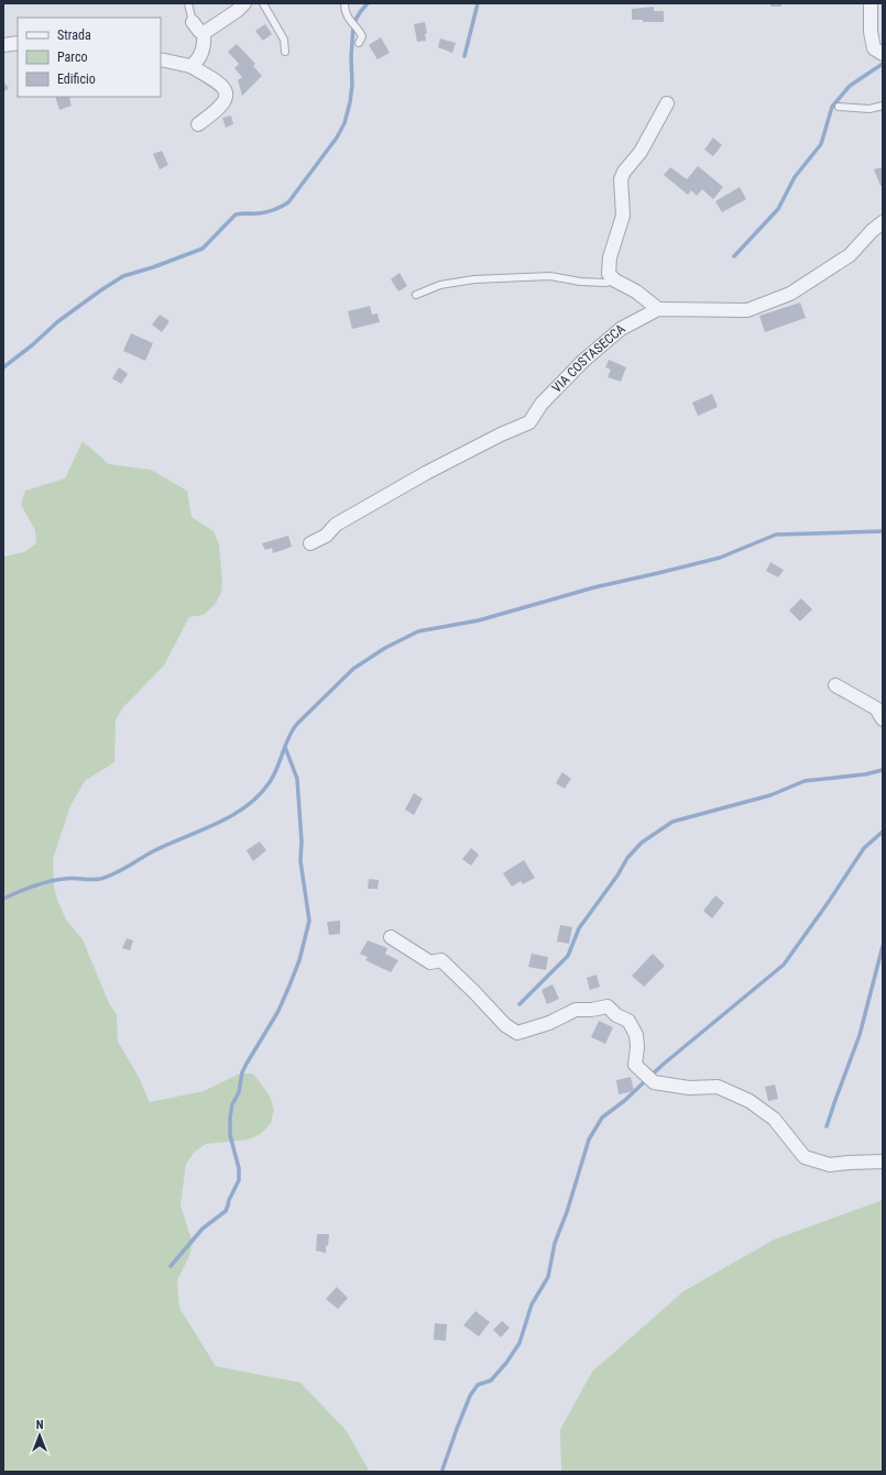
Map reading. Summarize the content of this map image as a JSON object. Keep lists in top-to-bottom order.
{
  "streets": {
    "street": ["VIA COSTASECCA"]
  },
  "legend": ["Strada", "Parco", "Edificio"],
  "north": "top"
}
